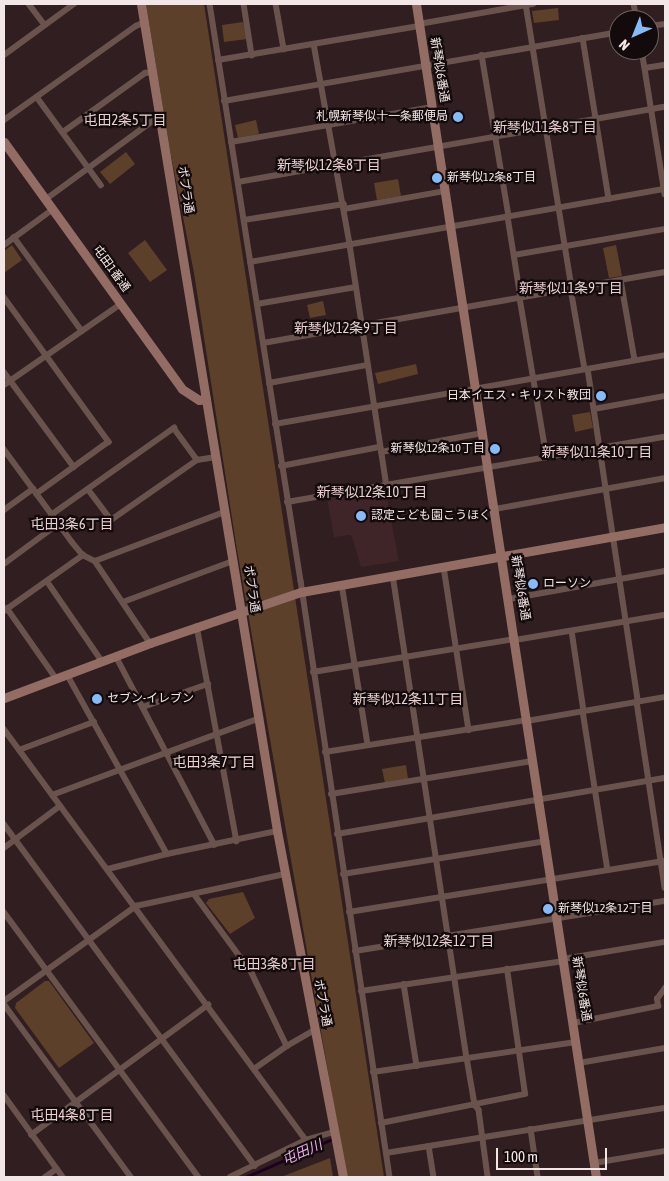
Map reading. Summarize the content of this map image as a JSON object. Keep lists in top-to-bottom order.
{
  "streets": {
    "street": ["新琴似6番通", "ポプラ通", "屯田1番通"]
  },
  "crossings": [
    ["ポプラ通", "屯田1番通"]
  ],
  "districts": [
    "屯田2条5丁目",
    "新琴似11条8丁目",
    "新琴似12条8丁目",
    "新琴似11条9丁目",
    "新琴似12条9丁目",
    "新琴似11条10丁目",
    "新琴似12条10丁目",
    "屯田3条6丁目",
    "新琴似12条11丁目",
    "屯田3条7丁目",
    "新琴似12条12丁目",
    "屯田3条8丁目",
    "屯田4条8丁目"
  ],
  "water": ["屯田川"],
  "places": [
    "札幌新琴似十一条郵便局",
    "新琴似12条8丁目",
    "日本イエス・キリスト教団",
    "新琴似12条10丁目",
    "認定こども園こうほく",
    "ローソン",
    "セブン-イレブン",
    "新琴似12条12丁目"
  ],
  "scale_bar": "100 m",
  "north": "bottom left"
}
